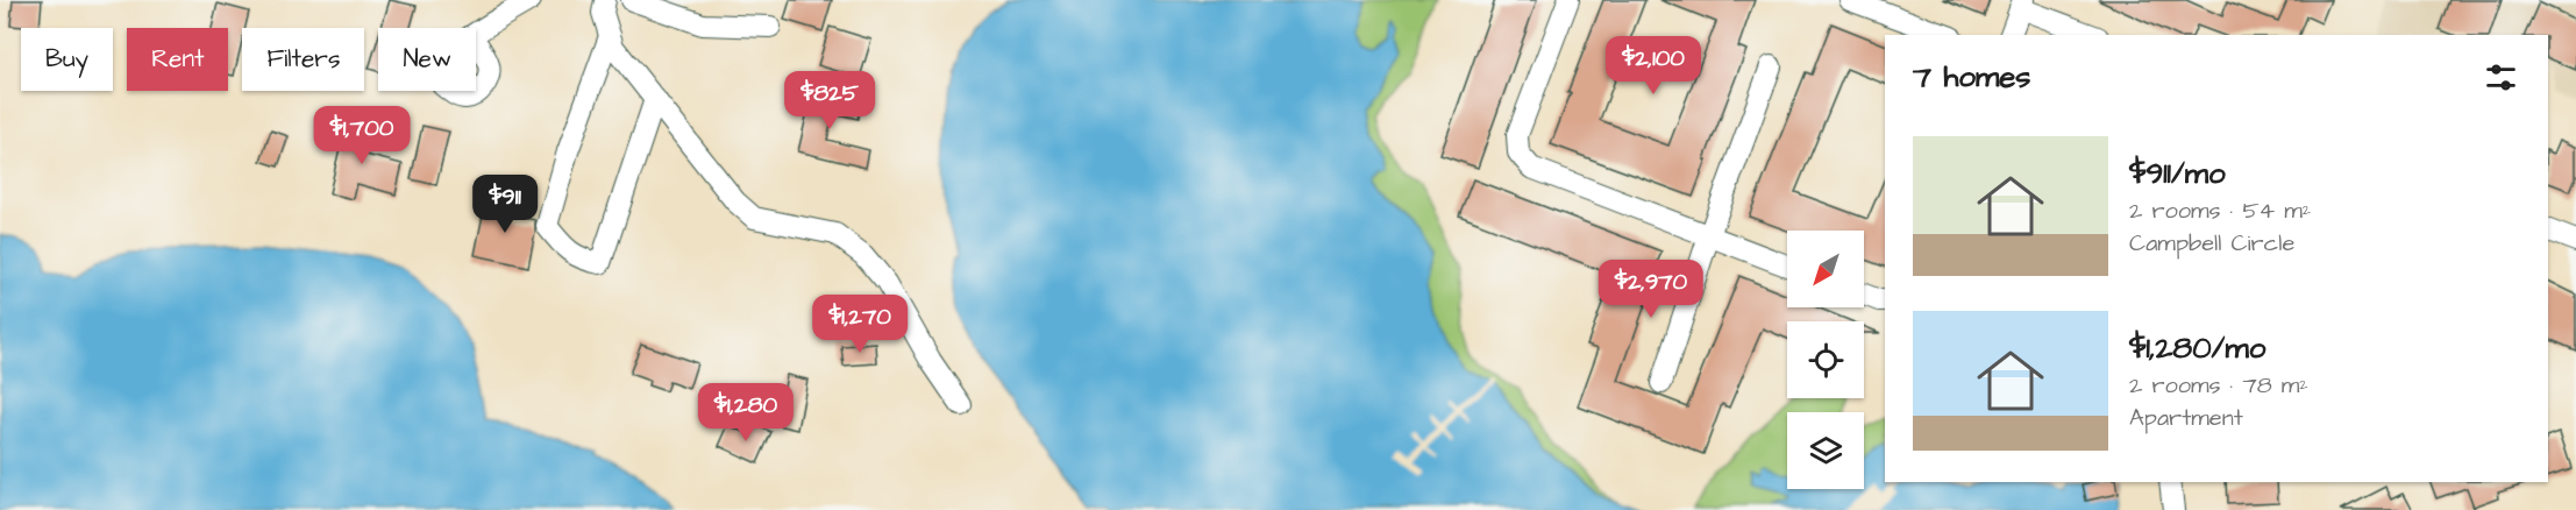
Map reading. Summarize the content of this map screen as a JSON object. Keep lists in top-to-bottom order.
{
  "north": "bottom left",
  "page": {
    "chip": [
      "Buy",
      "Rent",
      "Filters",
      "New"
    ],
    "heading": "7 homes",
    "price": [
      "$2,100",
      "$825",
      "$1,700",
      "$911",
      "$2,970",
      "$1,270",
      "$1,280"
    ],
    "list": [
      {
        "name": "$911/mo",
        "note": "2 rooms · 54 m² · Campbell Circle"
      },
      {
        "name": "$1,280/mo",
        "note": "2 rooms · 78 m² · Apartment"
      }
    ]
  }
}
